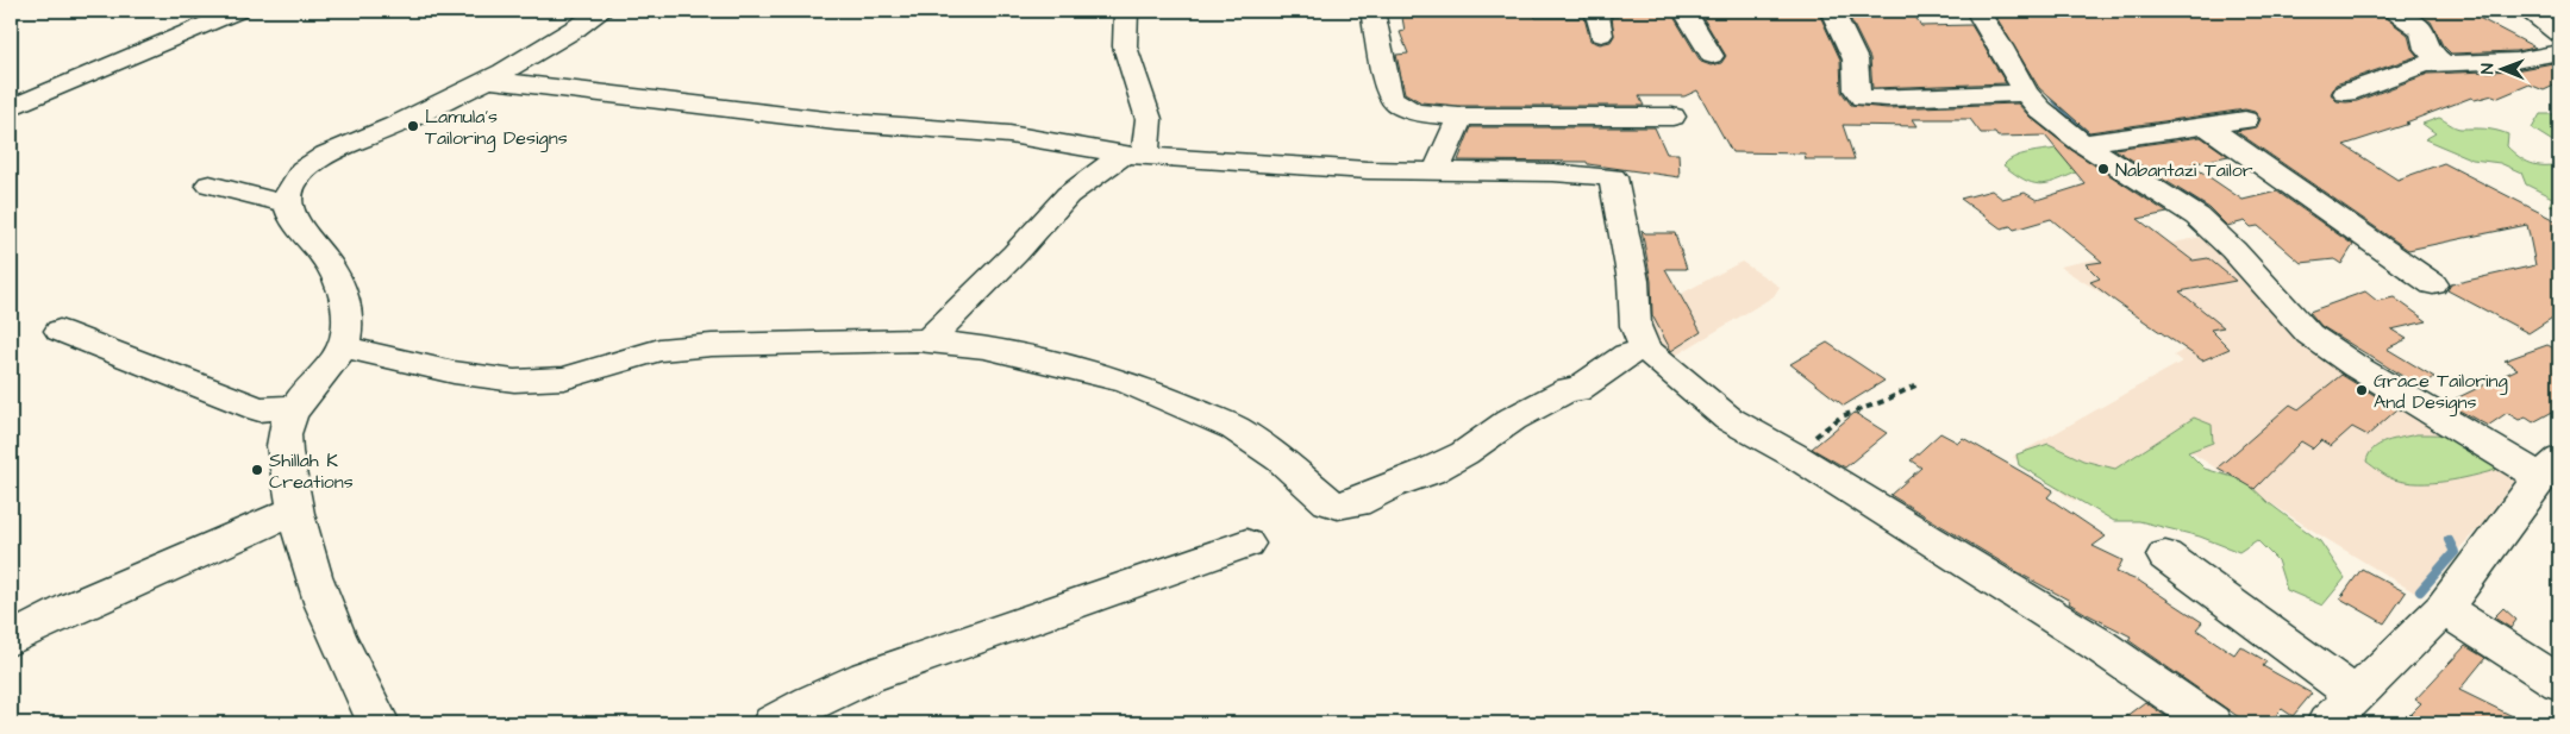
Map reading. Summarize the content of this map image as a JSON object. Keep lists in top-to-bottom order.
{
  "places": [
    "Lamula's Tailoring Designs",
    "Nabantazi Tailor",
    "Grace Tailoring And Designs",
    "Shillah K Creations"
  ],
  "north": "left"
}
